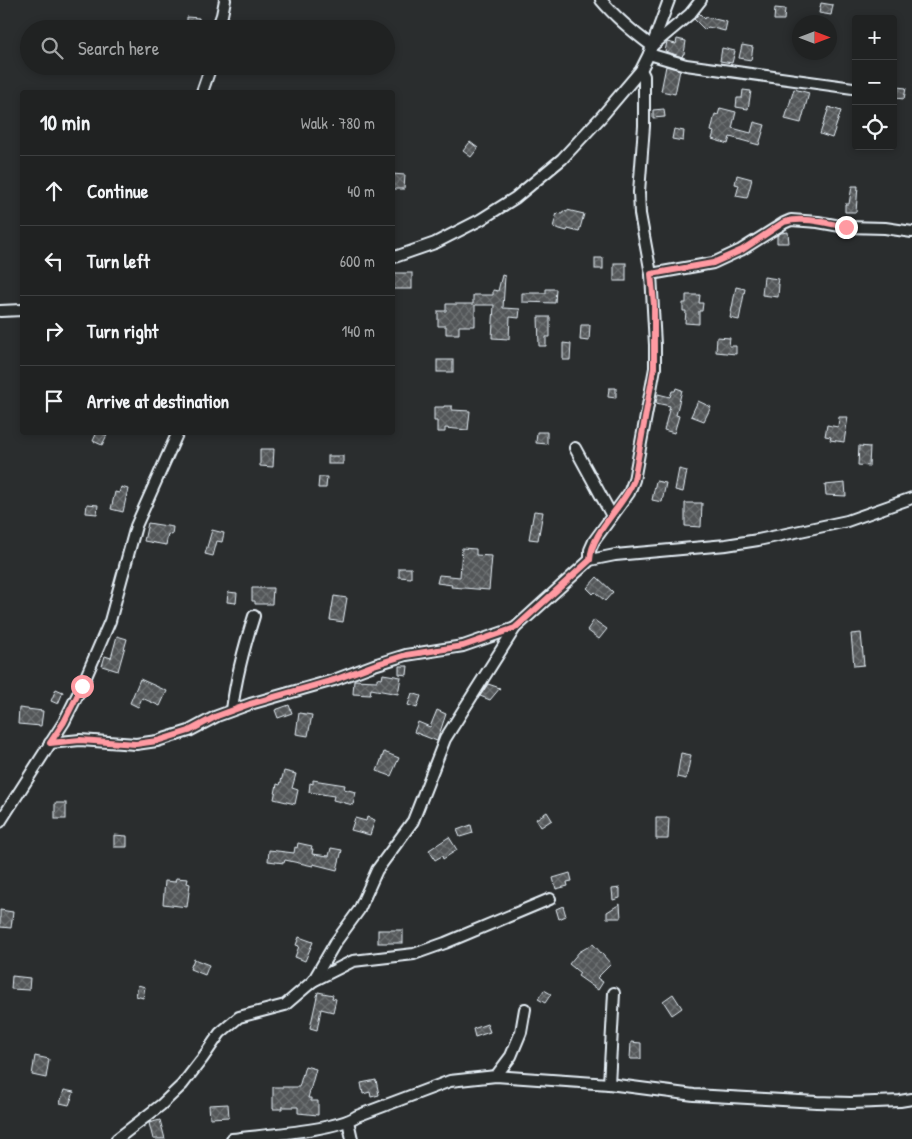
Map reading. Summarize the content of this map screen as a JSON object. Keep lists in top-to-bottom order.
{
  "north": "right",
  "page": {
    "map_buttons": ["+", "−"],
    "search": "Search here",
    "heading": ["10 min", "Walk · 780 m"],
    "list": [
      ["Continue", "40 m"],
      ["Turn left", "600 m"],
      ["Turn right", "140 m"],
      "Arrive at destination"
    ]
  }
}
